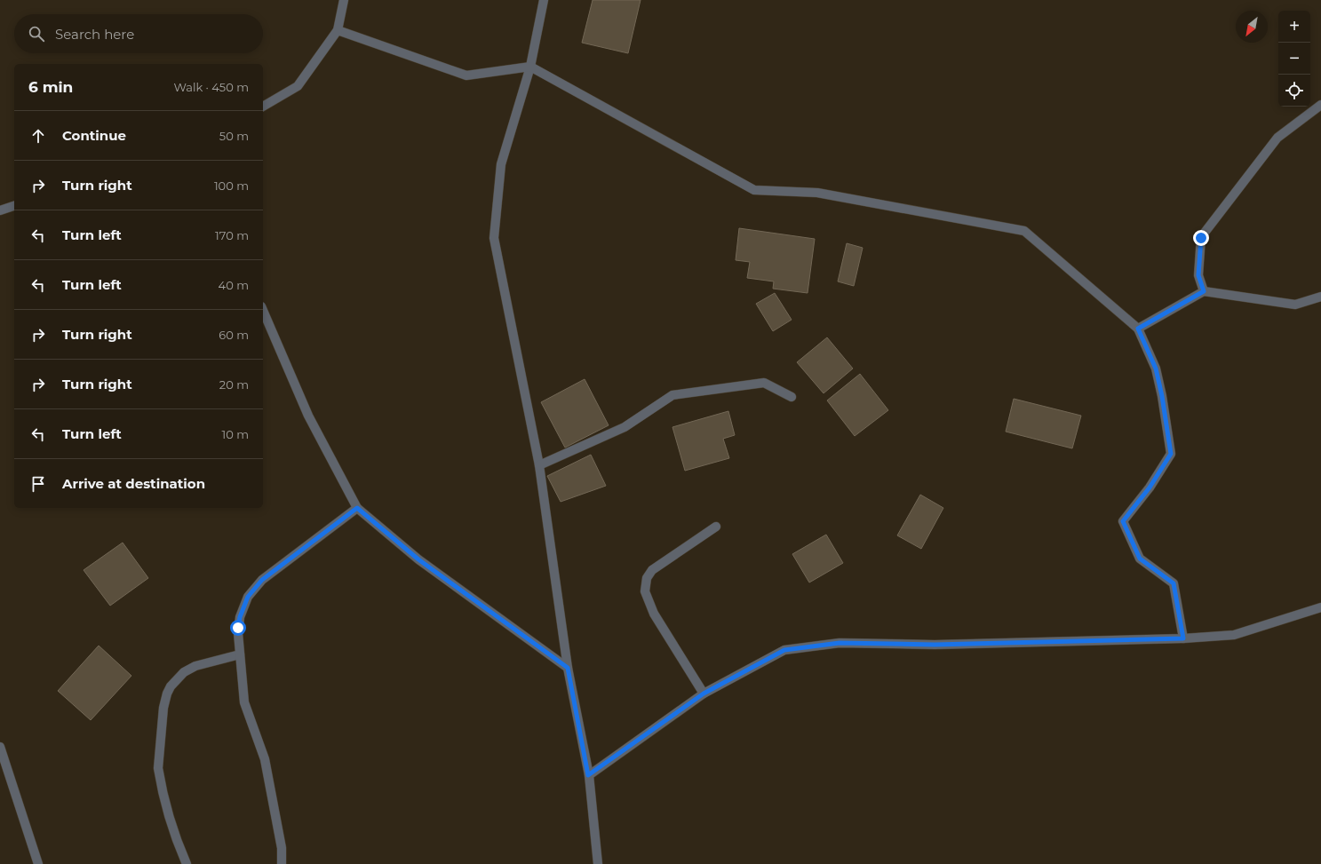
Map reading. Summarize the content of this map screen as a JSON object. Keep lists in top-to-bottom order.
{
  "north": "bottom left",
  "page": {
    "map_buttons": ["+", "−"],
    "search": "Search here",
    "heading": ["6 min", "Walk · 450 m"],
    "list": [
      ["Continue", "50 m"],
      ["Turn right", "100 m"],
      ["Turn left", "170 m"],
      ["Turn left", "40 m"],
      ["Turn right", "60 m"],
      ["Turn right", "20 m"],
      ["Turn left", "10 m"],
      "Arrive at destination"
    ]
  }
}
